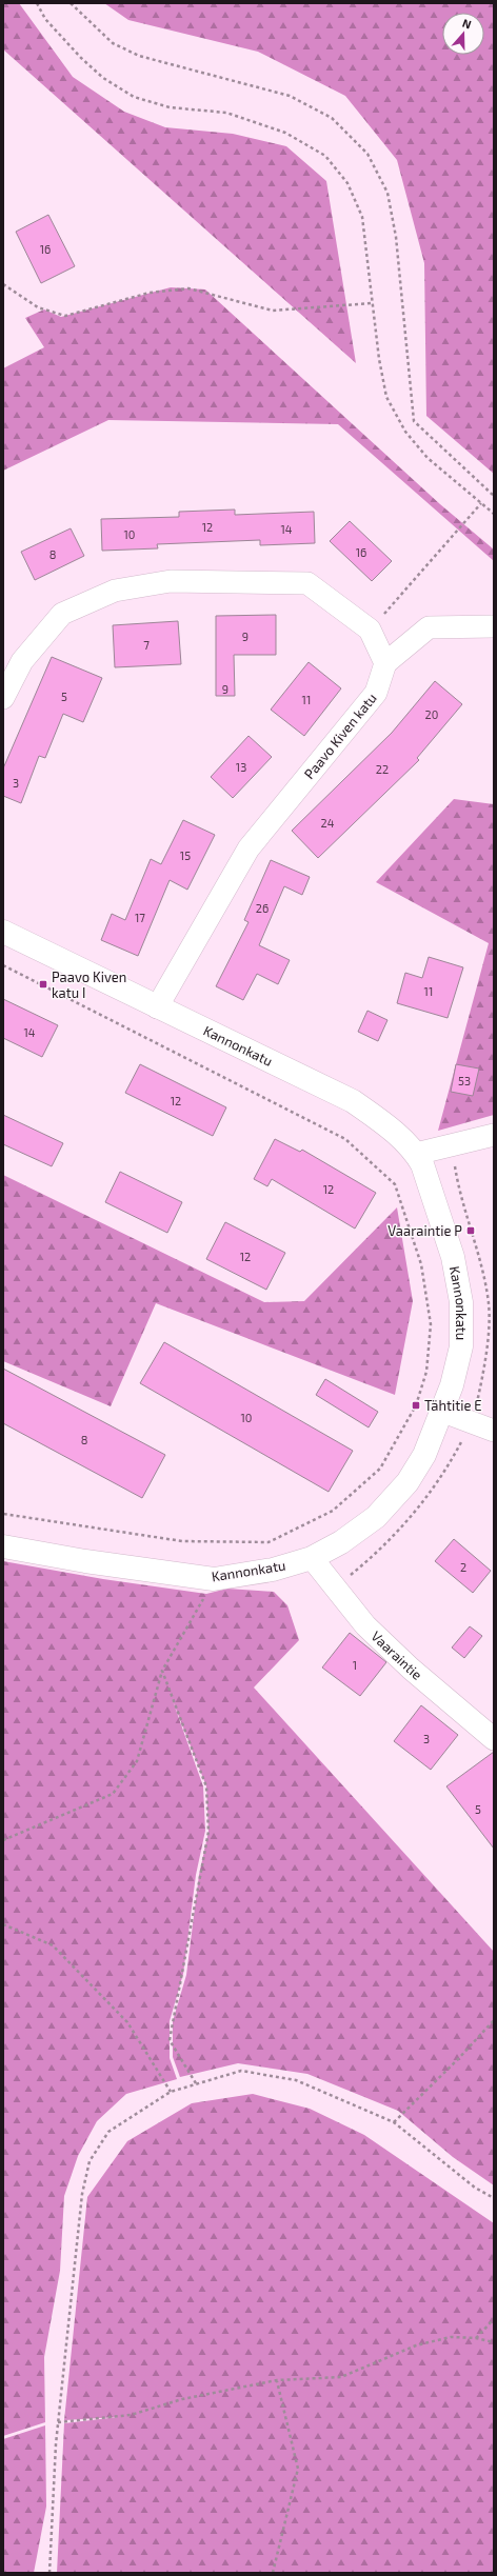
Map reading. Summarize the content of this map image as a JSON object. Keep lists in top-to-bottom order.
{
  "streets": {
    "street": ["Paavo Kiven katu", "Kannonkatu", "Vaaraintie"]
  },
  "crossings": [
    ["Paavo Kiven katu", "Kannonkatu"],
    ["Kannonkatu", "Vaaraintie"]
  ],
  "places": {
    "transit": ["Paavo Kiven katu I", "Vaaraintie P", "Tähtitie E"]
  },
  "house_numbers": [
    "16",
    "12",
    "14",
    "10",
    "16",
    "8",
    "9",
    "7",
    "9",
    "5",
    "11",
    "20",
    "13",
    "22",
    "3",
    "24",
    "15",
    "26",
    "17",
    "11",
    "14",
    "53",
    "12",
    "12",
    "12",
    "10",
    "8",
    "2",
    "1",
    "3",
    "5"
  ],
  "north": "top"
}
